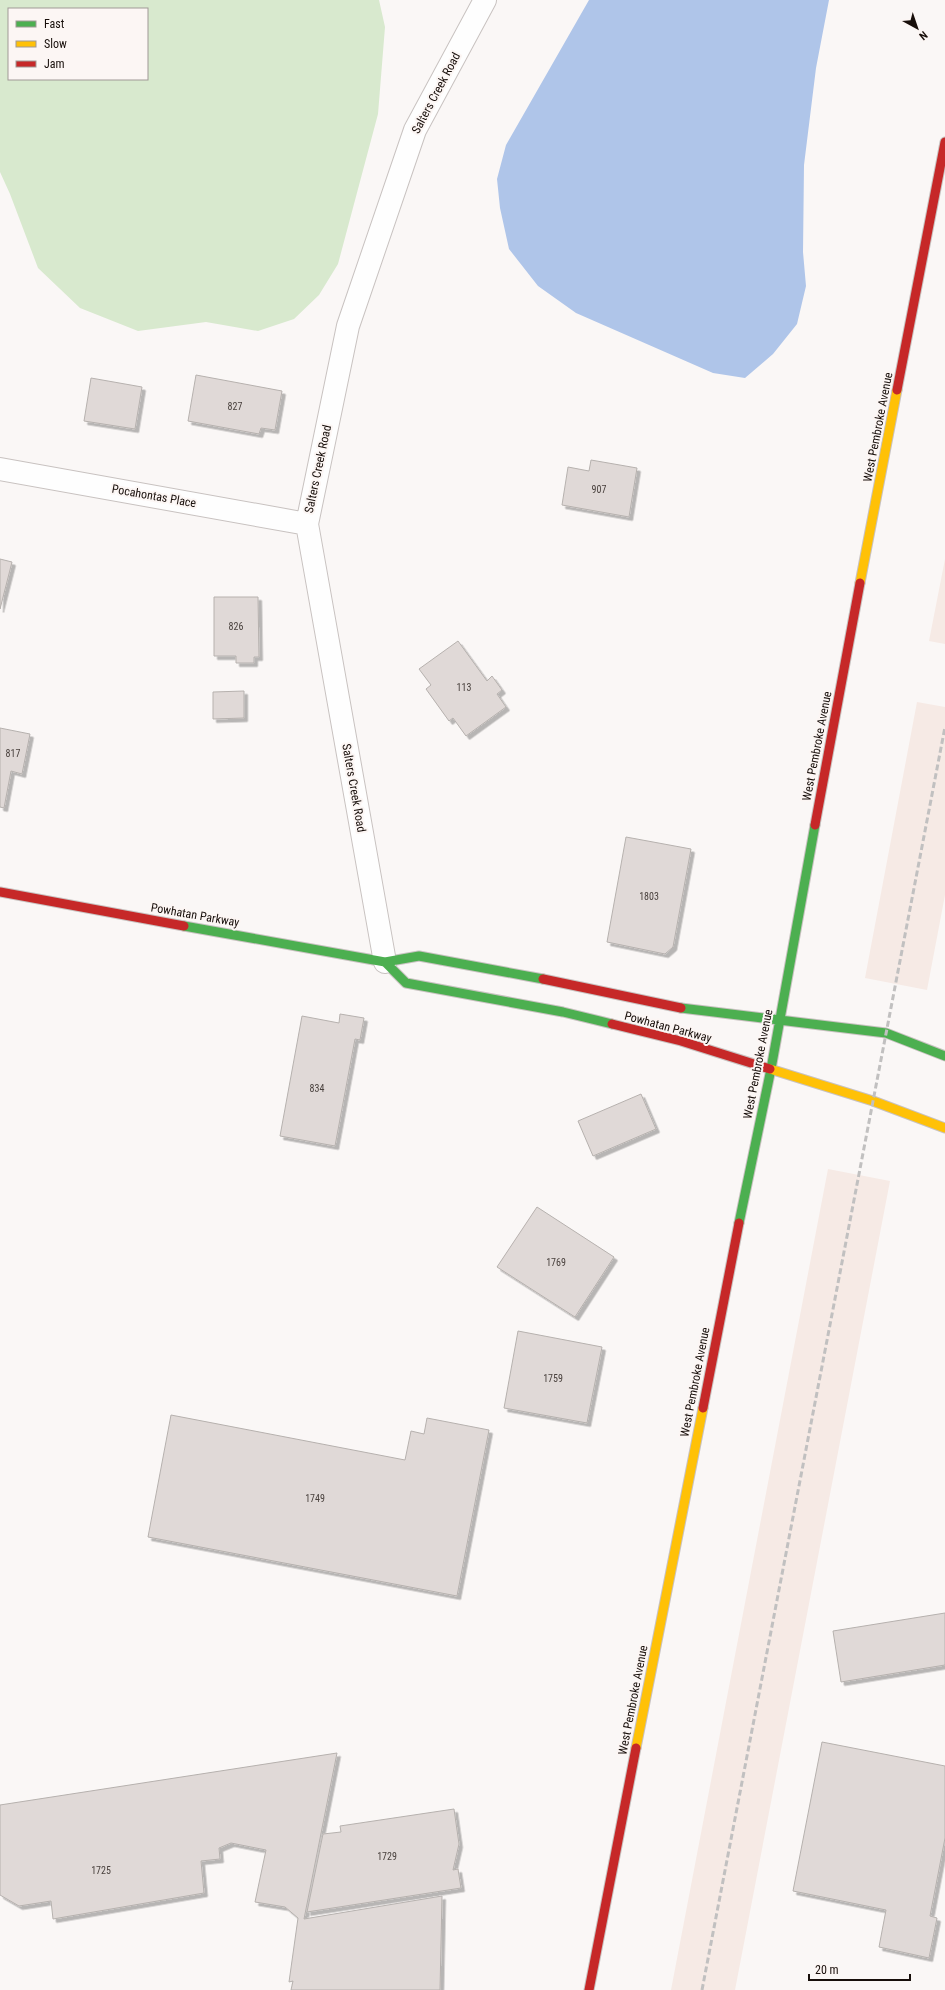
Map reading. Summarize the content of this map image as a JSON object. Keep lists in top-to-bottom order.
{
  "streets": {
    "main road": ["West Pembroke Avenue", "Powhatan Parkway"],
    "street": ["Salters Creek Road", "Pocahontas Place"]
  },
  "crossings": [
    ["Salters Creek Road", "Pocahontas Place"],
    ["Salters Creek Road", "Powhatan Parkway"],
    ["West Pembroke Avenue", "Powhatan Parkway"]
  ],
  "house_numbers": [
    "827",
    "907",
    "826",
    "113",
    "817",
    "1803",
    "834",
    "1769",
    "1759",
    "1749",
    "1729",
    "1725"
  ],
  "legend": ["Fast", "Slow", "Jam"],
  "scale_bar": "20 m",
  "north": "bottom right"
}
